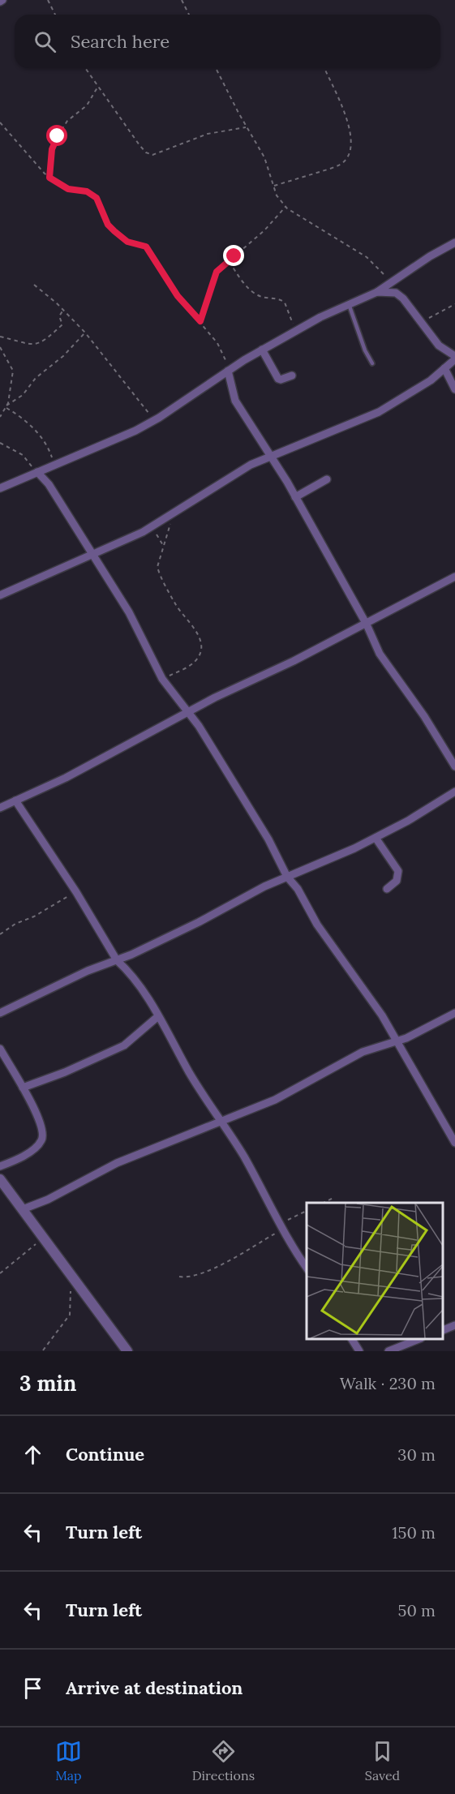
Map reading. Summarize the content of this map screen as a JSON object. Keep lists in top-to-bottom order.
{
  "page": {
    "search": "Search here",
    "heading": ["3 min", "Walk · 230 m"],
    "list": [
      ["Continue", "30 m"],
      ["Turn left", "150 m"],
      ["Turn left", "50 m"],
      "Arrive at destination"
    ],
    "nav": ["Map", "Directions", "Saved"]
  }
}
